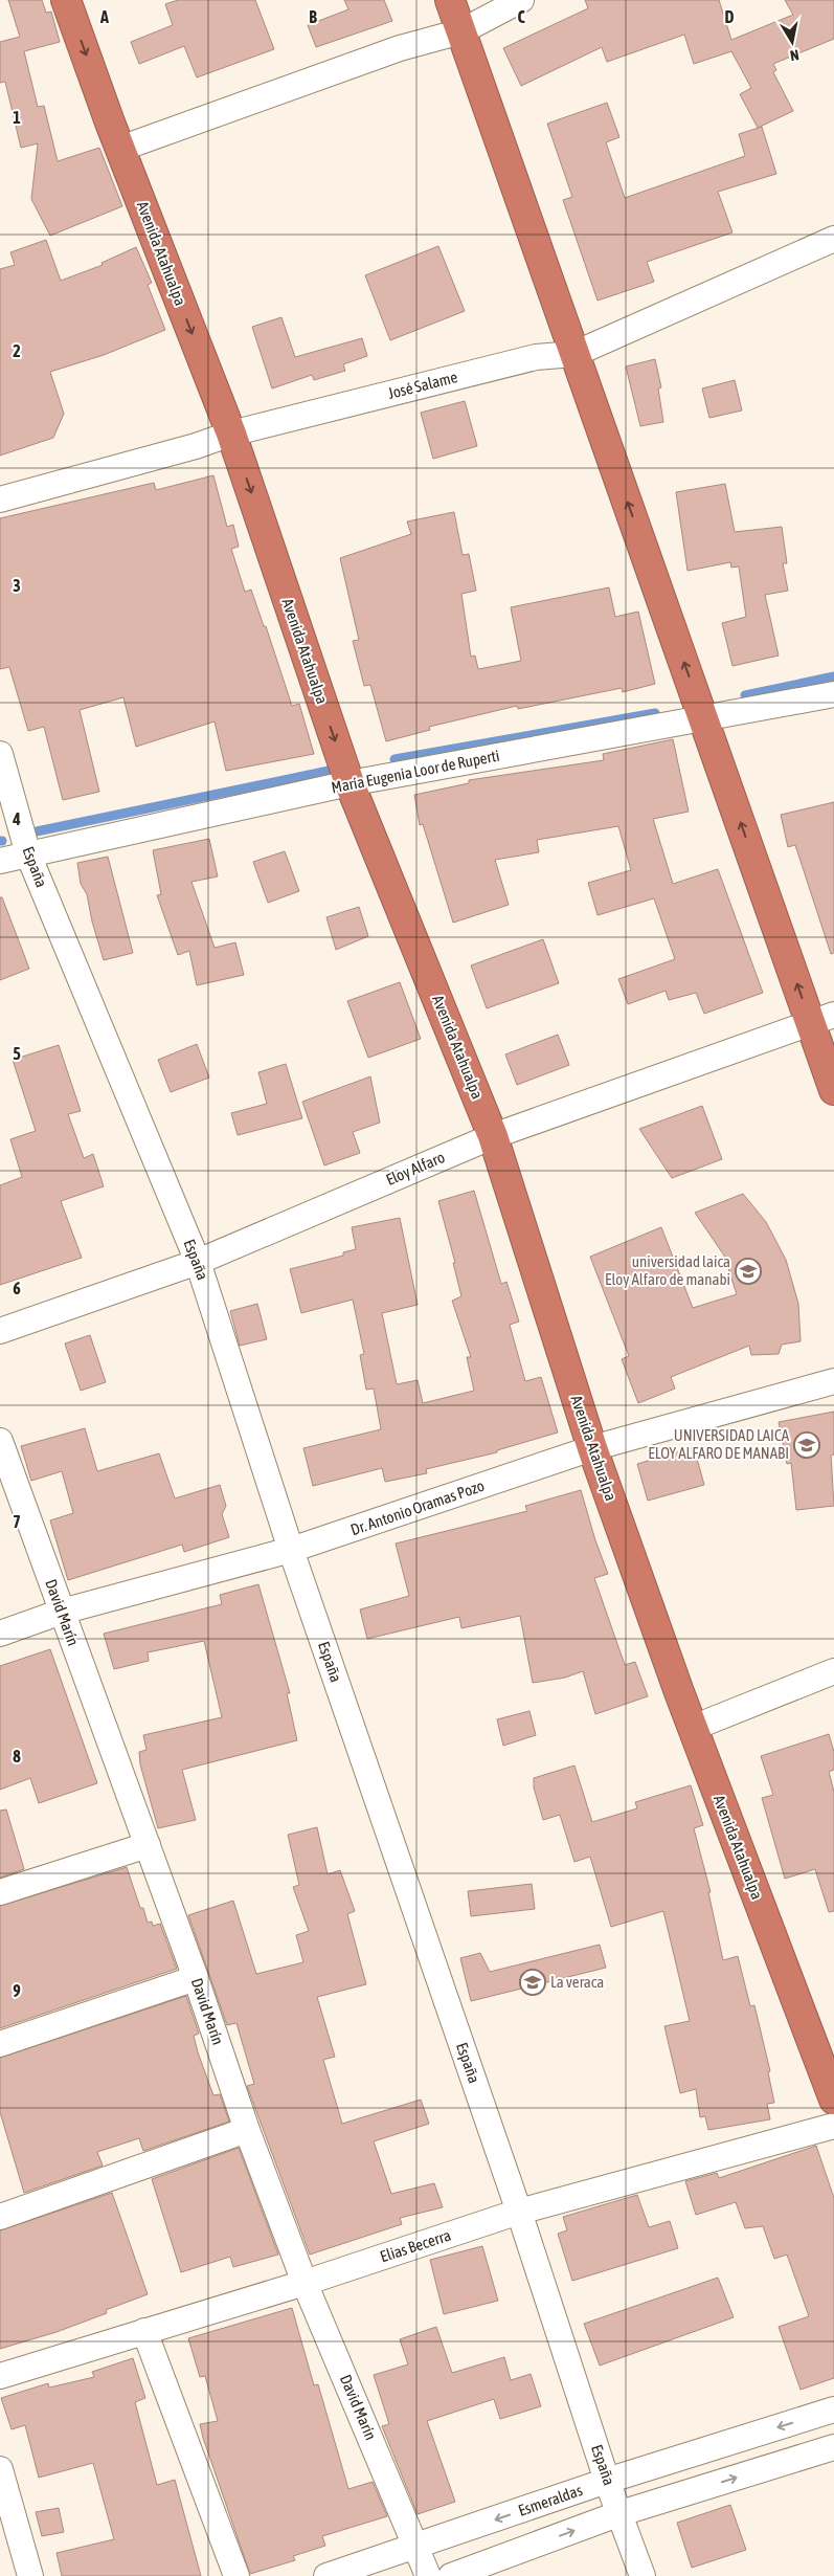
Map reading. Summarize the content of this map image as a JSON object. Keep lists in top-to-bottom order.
{
  "streets": {
    "highway": ["Avenida Atahualpa"],
    "street": [
      "José Salame",
      "María Eugenia Loor de Ruperti",
      "España",
      "Eloy Alfaro",
      "Dr. Antonio Oramas Pozo",
      "David Marín",
      "Elias Becerra",
      "Esmeraldas"
    ]
  },
  "crossings": [
    ["Avenida Atahualpa", "José Salame"],
    ["Avenida Atahualpa", "María Eugenia Loor de Ruperti"],
    ["Avenida Atahualpa", "Eloy Alfaro"],
    ["Avenida Atahualpa", "Dr. Antonio Oramas Pozo"],
    ["María Eugenia Loor de Ruperti", "España"],
    ["España", "Eloy Alfaro"],
    ["España", "Dr. Antonio Oramas Pozo"],
    ["España", "Elias Becerra"],
    ["España", "Esmeraldas"],
    ["Dr. Antonio Oramas Pozo", "David Marín"],
    ["David Marín", "Elias Becerra"],
    ["David Marín", "Esmeraldas"]
  ],
  "one_way": ["Avenida Atahualpa"],
  "places": {
    "school or university": ["universidad laica Eloy Alfaro de manabi", "UNIVERSIDAD LAICA ELOY ALFARO DE MANABI", "La veraca"]
  },
  "north": "bottom",
  "grid": {
    "columns": [
      "A",
      "B",
      "C",
      "D"
    ],
    "rows": [
      "1",
      "2",
      "3",
      "4",
      "5",
      "6",
      "7",
      "8",
      "9"
    ]
  }
}
